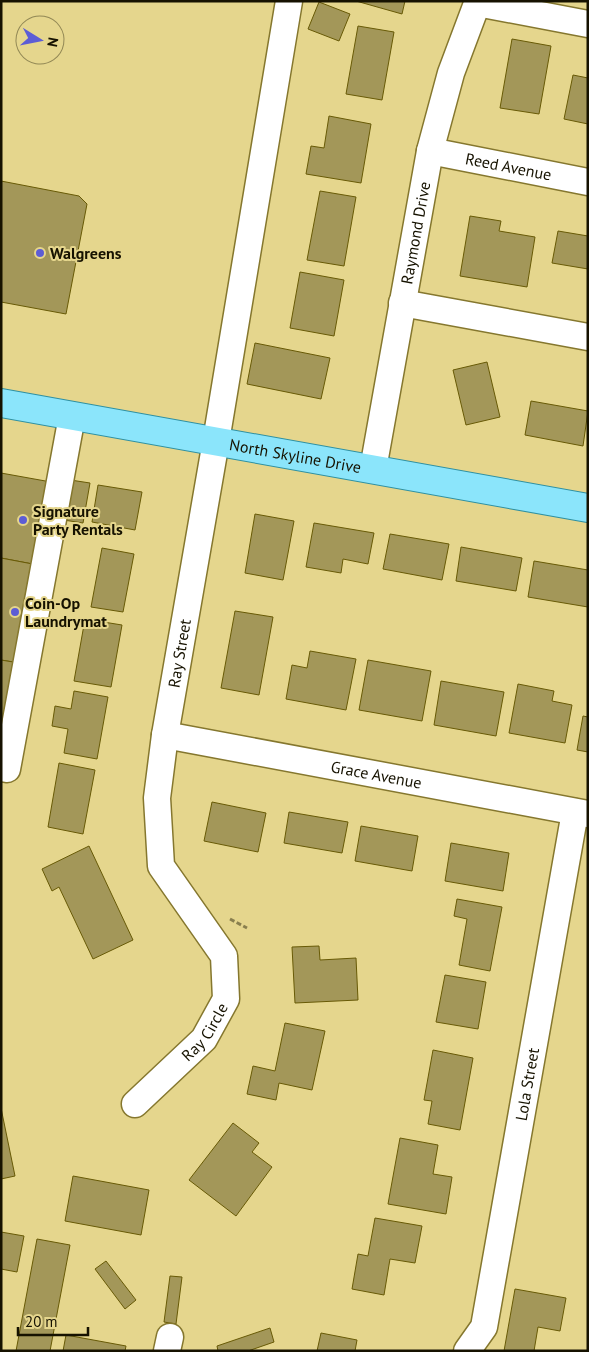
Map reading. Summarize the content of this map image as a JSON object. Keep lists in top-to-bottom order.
{
  "streets": {
    "main road": ["North Skyline Drive"],
    "street": [
      "Reed Avenue",
      "Raymond Drive",
      "Ray Street",
      "Grace Avenue",
      "Ray Circle",
      "Lola Street"
    ]
  },
  "crossings": [
    ["Reed Avenue", "Raymond Drive"],
    ["Raymond Drive", "North Skyline Drive"],
    ["North Skyline Drive", "Ray Street"],
    ["Ray Street", "Grace Avenue"],
    ["Ray Street", "Ray Circle"],
    ["Grace Avenue", "Lola Street"]
  ],
  "places": ["Walgreens", "Signature Party Rentals", "Coin-Op Laundrymat"],
  "scale_bar": "20 m",
  "north": "right"
}
